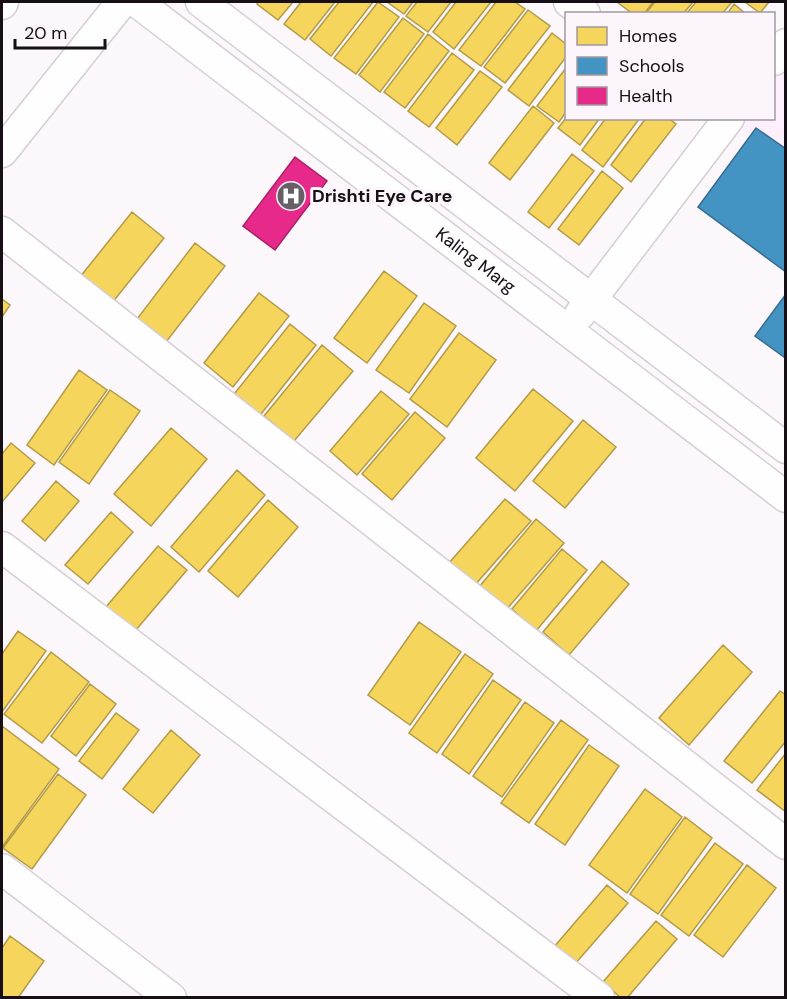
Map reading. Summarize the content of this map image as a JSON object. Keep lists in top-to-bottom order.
{
  "streets": {
    "street": ["Kaling Marg"]
  },
  "places": {
    "hospital": ["Drishti Eye Care"]
  },
  "legend": ["Homes", "Schools", "Health"],
  "scale_bar": "20 m"
}
